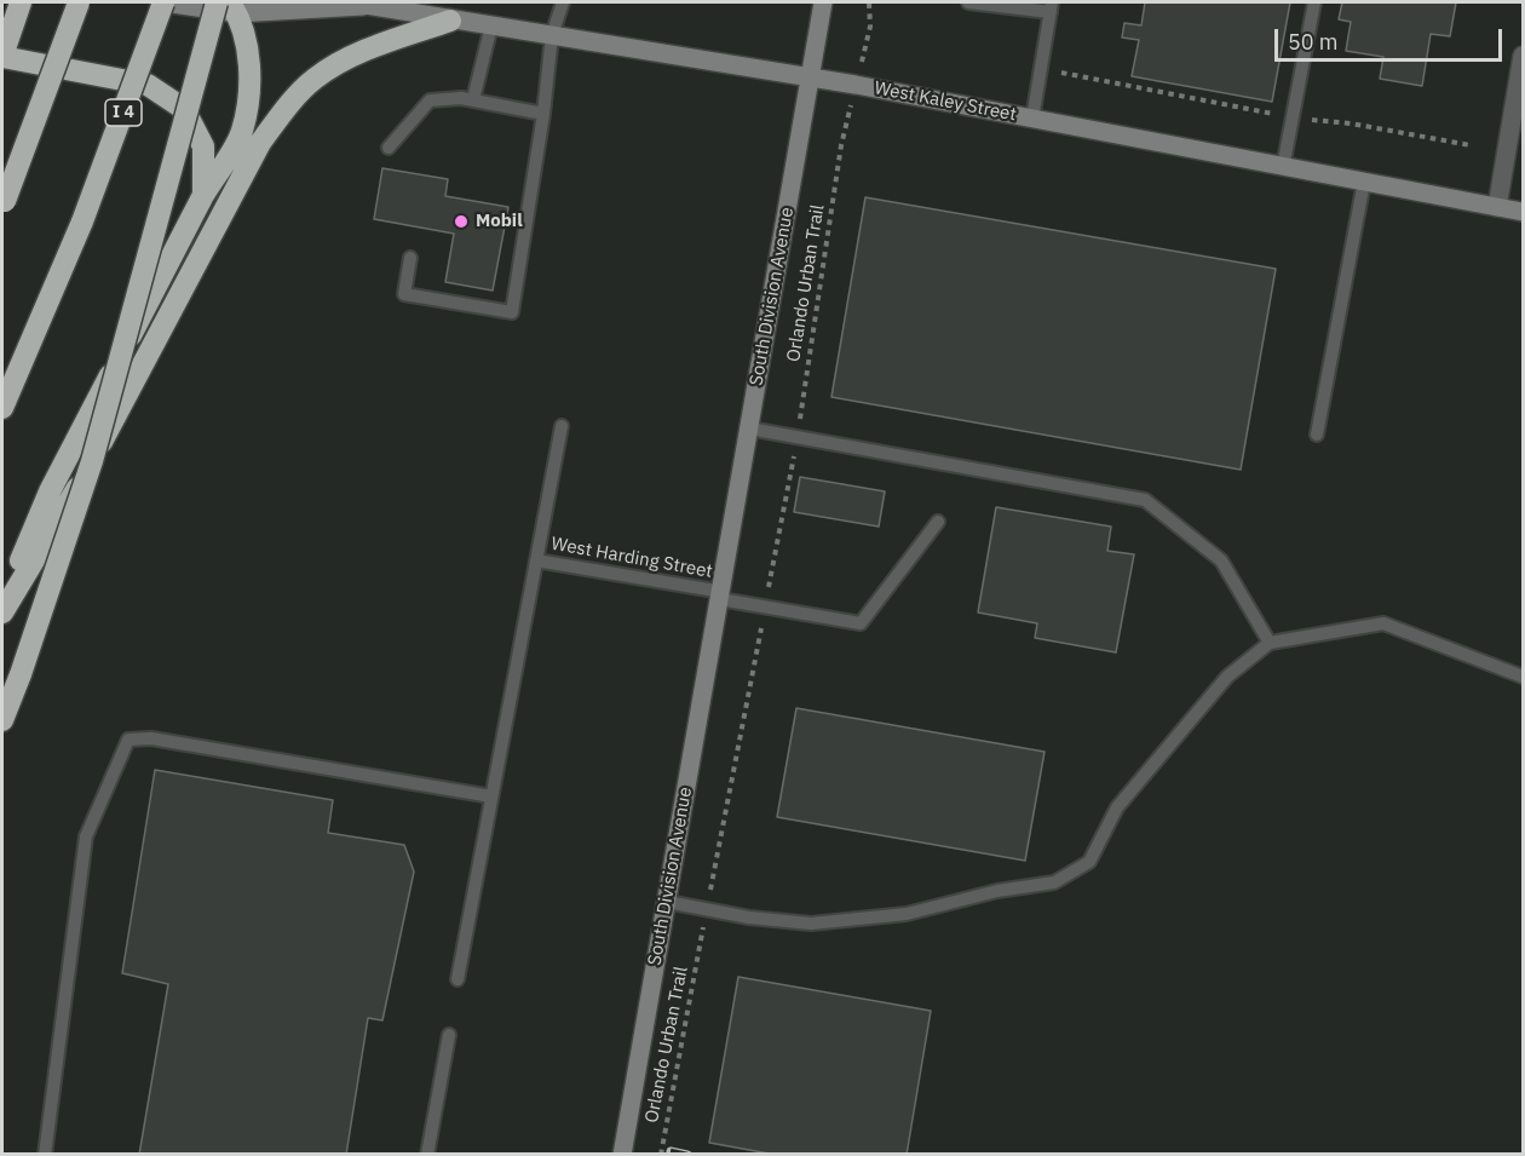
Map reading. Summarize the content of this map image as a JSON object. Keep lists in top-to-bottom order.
{
  "streets": {
    "highway": ["I 4"],
    "street": ["West Kaley Street", "South Division Avenue"],
    "lane": ["West Harding Street"],
    "path": ["Orlando Urban Trail"]
  },
  "crossings": [
    ["West Kaley Street", "I 4"],
    ["West Kaley Street", "South Division Avenue"],
    ["South Division Avenue", "West Harding Street"]
  ],
  "places": ["Mobil"],
  "scale_bar": "50 m"
}
